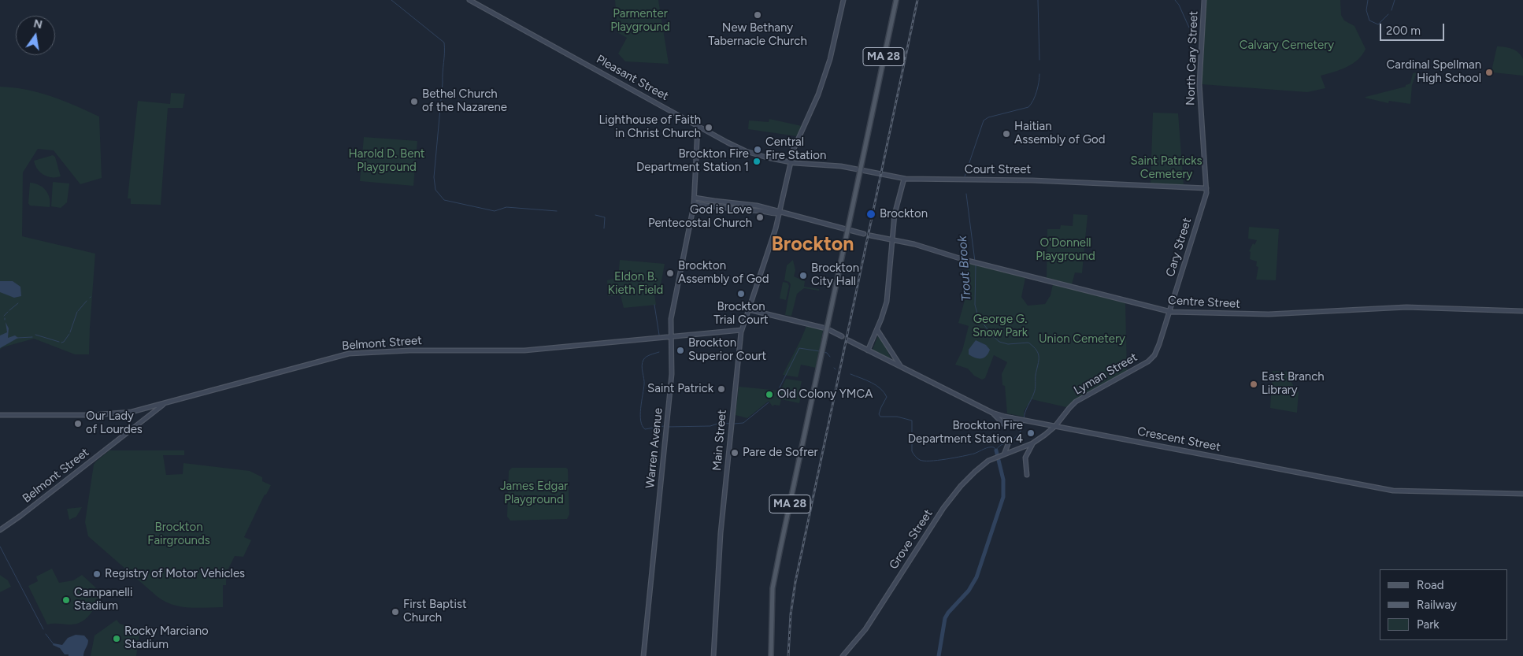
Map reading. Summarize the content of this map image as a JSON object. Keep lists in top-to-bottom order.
{
  "streets": {
    "main road": [
      "MA 28",
      "North Cary Street",
      "Pleasant Street",
      "Court Street",
      "Cary Street",
      "Centre Street",
      "Belmont Street",
      "Lyman Street",
      "Crescent Street",
      "Main Street",
      "Warren Avenue",
      "Grove Street"
    ]
  },
  "crossings": [
    ["MA 28", "Court Street"],
    ["North Cary Street", "Court Street"],
    ["North Cary Street", "Cary Street"],
    ["Pleasant Street", "Court Street"],
    ["Pleasant Street", "Main Street"],
    ["Pleasant Street", "Warren Avenue"],
    ["Court Street", "Cary Street"],
    ["Court Street", "Main Street"],
    ["Cary Street", "Centre Street"],
    ["Cary Street", "Lyman Street"],
    ["Centre Street", "Lyman Street"],
    ["Belmont Street", "Main Street"],
    ["Belmont Street", "Warren Avenue"],
    ["Lyman Street", "Crescent Street"],
    ["Lyman Street", "Grove Street"]
  ],
  "districts": ["Brockton"],
  "water": ["Trout Brook"],
  "parks": [
    "Parmenter Playground",
    "Calvary Cemetery",
    "Harold D. Bent Playground",
    "Saint Patricks Cemetery",
    "O'Donnell Playground",
    "Eldon B. Kieth Field",
    "George G. Snow Park",
    "Union Cemetery",
    "James Edgar Playground",
    "Brockton Fairgrounds"
  ],
  "places": [
    "New Bethany Tabernacle Church",
    "Cardinal Spellman High School",
    "Bethel Church of the Nazarene",
    "Lighthouse of Faith in Christ Church",
    "Haitian Assembly of God",
    "Central Fire Station",
    "Brockton Fire Department Station 1",
    "Brockton",
    "God is Love Pentecostal Church",
    "Brockton Assembly of God",
    "Brockton City Hall",
    "Brockton Trial Court",
    "Brockton Superior Court",
    "East Branch Library",
    "Saint Patrick",
    "Old Colony YMCA",
    "Our Lady of Lourdes",
    "Brockton Fire Department Station 4",
    "Pare de Sofrer",
    "Registry of Motor Vehicles",
    "Campanelli Stadium",
    "First Baptist Church",
    "Rocky Marciano Stadium"
  ],
  "legend": ["Road", "Railway", "Park"],
  "scale_bar": "200 m",
  "north": "top"
}
